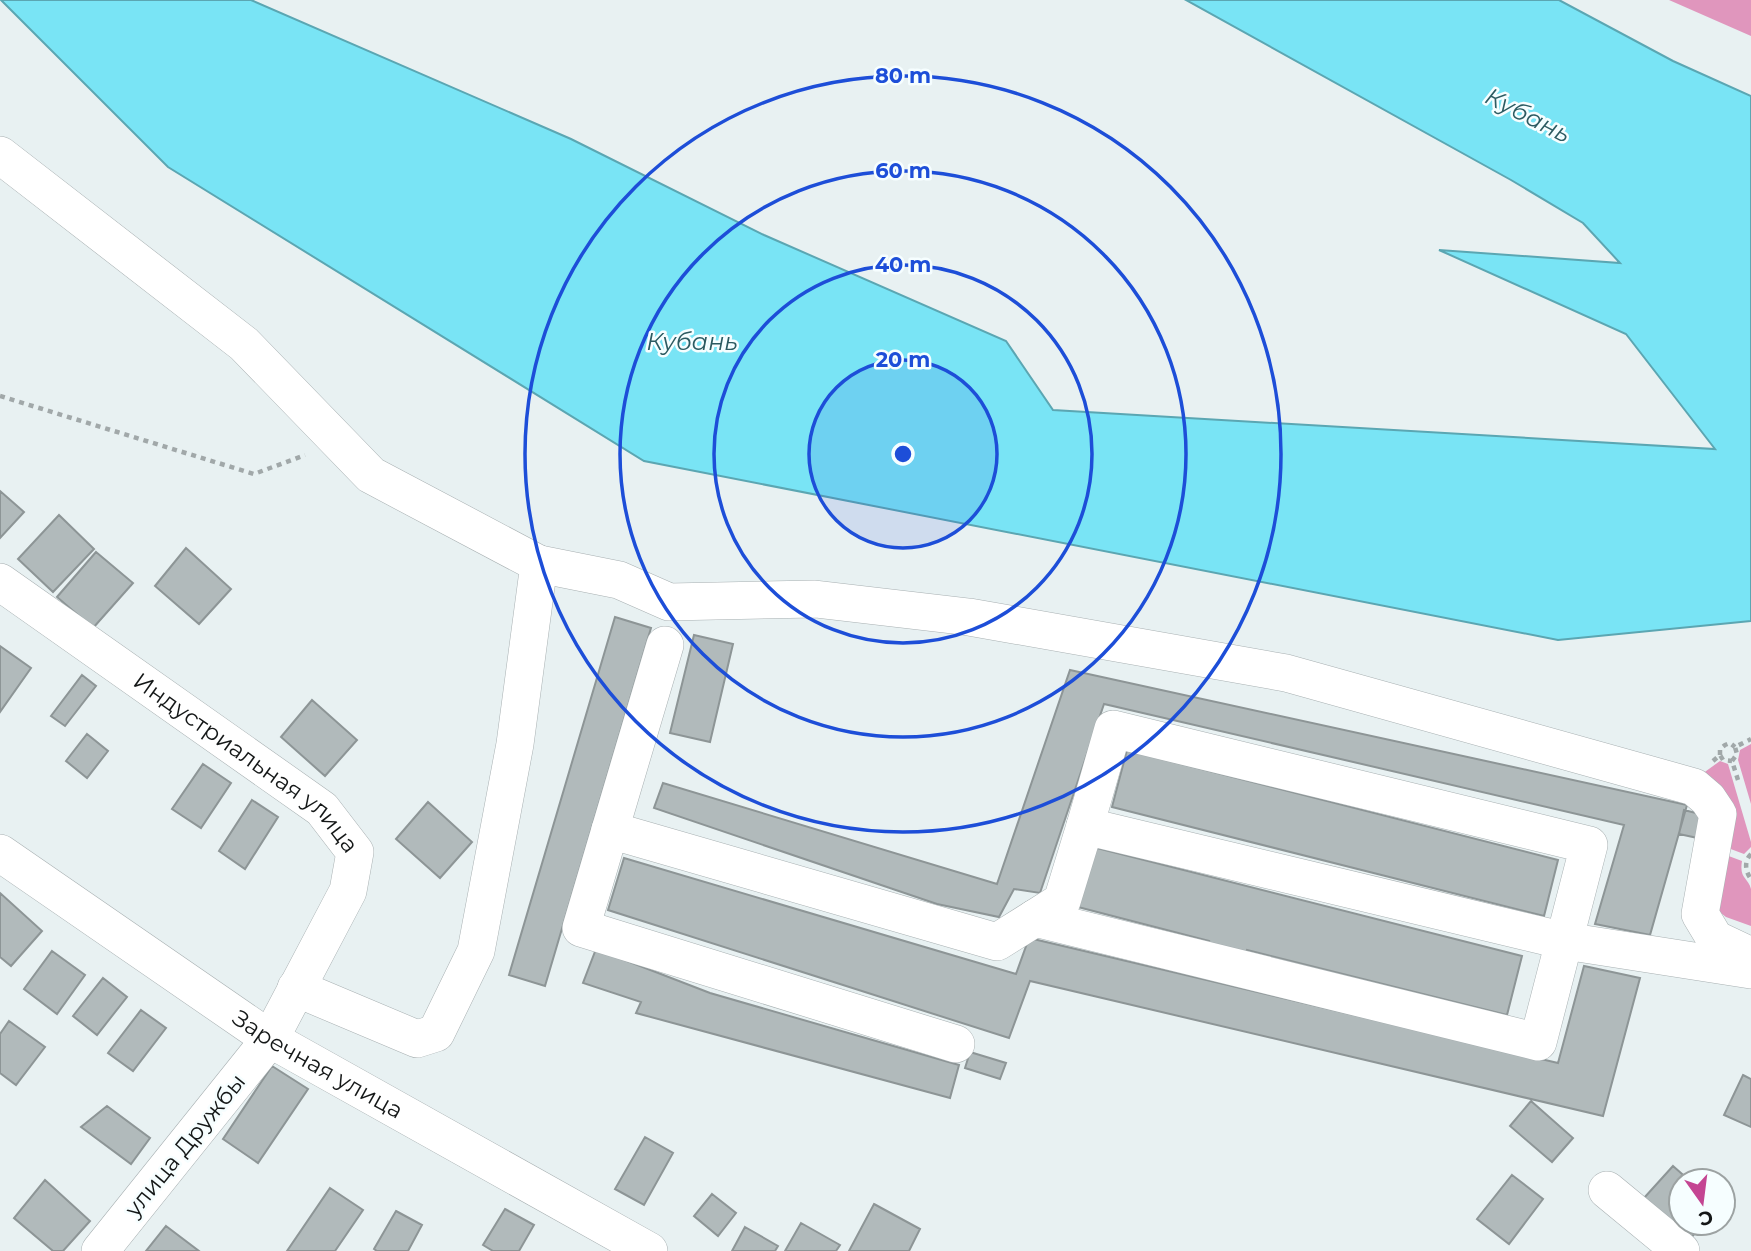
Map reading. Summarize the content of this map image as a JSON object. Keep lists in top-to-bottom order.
{
  "streets": {
    "street": ["Индустриальная улица", "Заречная улица", "улица Дружбы"]
  },
  "crossings": [
    ["Индустриальная улица", "Заречная улица"],
    ["Индустриальная улица", "улица Дружбы"],
    ["Заречная улица", "улица Дружбы"]
  ],
  "water": ["Кубань"],
  "north": "bottom",
  "rings": [
    "80 m",
    "60 m",
    "40 m",
    "20 m"
  ]
}
